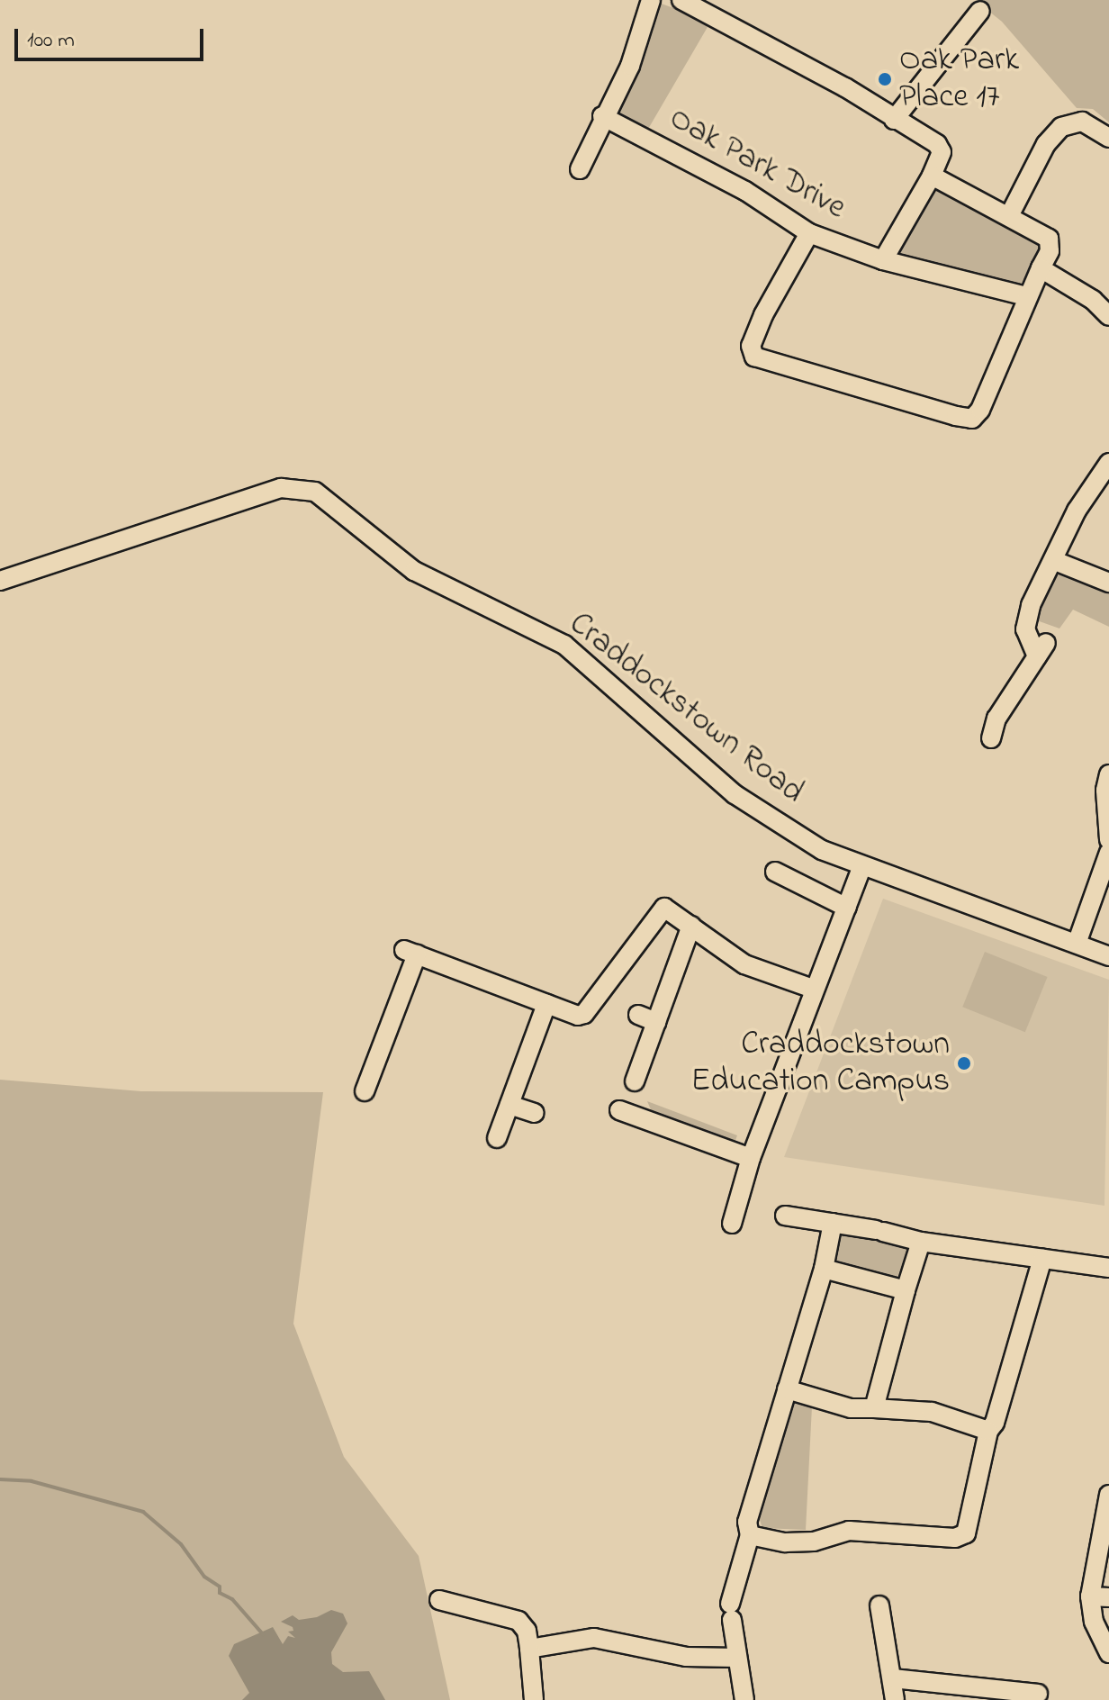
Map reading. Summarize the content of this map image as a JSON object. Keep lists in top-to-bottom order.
{
  "streets": {
    "street": ["Oak Park Drive", "Craddockstown Road"]
  },
  "places": ["Oak Park Place 17", "Craddockstown Education Campus"],
  "scale_bar": "100 m"
}
